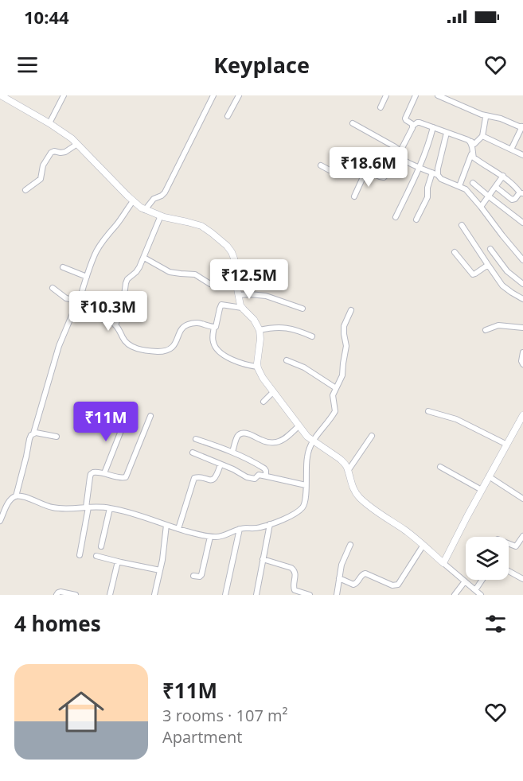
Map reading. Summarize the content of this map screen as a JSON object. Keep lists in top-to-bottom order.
{
  "page": {
    "status": "10:44",
    "header": "Keyplace",
    "price": [
      "₹18.6M",
      "₹12.5M",
      "₹10.3M",
      "₹11M"
    ],
    "heading": "4 homes",
    "list": [
      {
        "name": "₹11M",
        "note": "3 rooms · 107 m² · Apartment"
      }
    ]
  }
}
